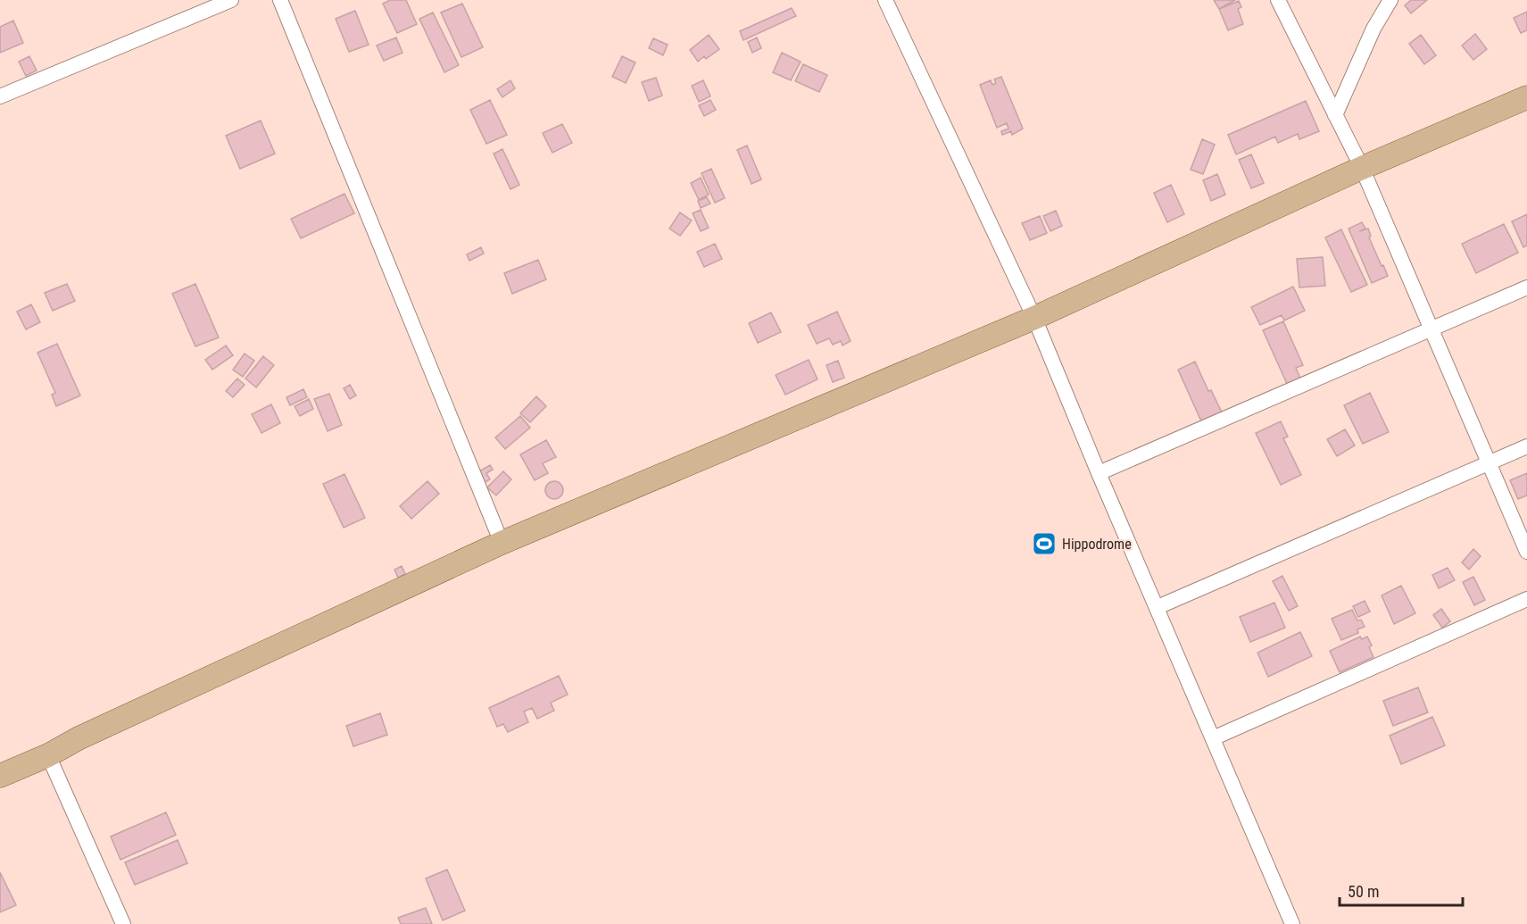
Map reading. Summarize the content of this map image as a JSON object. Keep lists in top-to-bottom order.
{
  "places": {
    "sports": ["Hippodrome"]
  },
  "scale_bar": "50 m"
}
